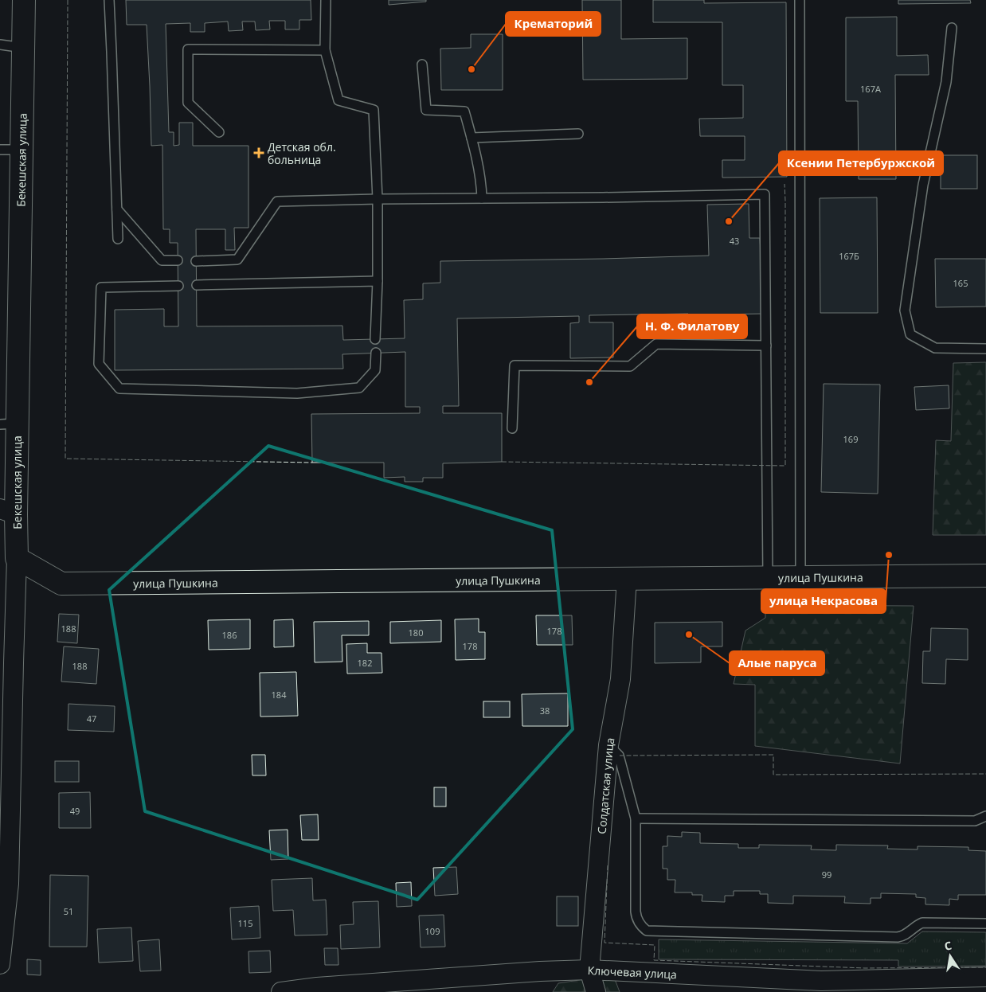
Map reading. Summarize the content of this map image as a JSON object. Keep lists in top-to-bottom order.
{
  "streets": {
    "main road": ["Бекешская улица", "улица Пушкина"],
    "street": ["Солдатская улица", "Ключевая улица"]
  },
  "crossings": [
    ["Бекешская улица", "улица Пушкина"],
    ["улица Пушкина", "Солдатская улица"],
    ["Солдатская улица", "Ключевая улица"]
  ],
  "places": {
    "other": [
      "Крематорий",
      "Ксении Петербуржской",
      "Н. Ф. Филатову",
      "улица Некрасова",
      "Алые паруса"
    ],
    "health": ["Детская обл. больница"]
  },
  "house_numbers": [
    "167А",
    "43",
    "167Б",
    "165",
    "169",
    "188",
    "178",
    "180",
    "186",
    "178",
    "182",
    "188",
    "184",
    "38",
    "47",
    "49",
    "99",
    "51",
    "115",
    "109"
  ],
  "north": "top"
}
